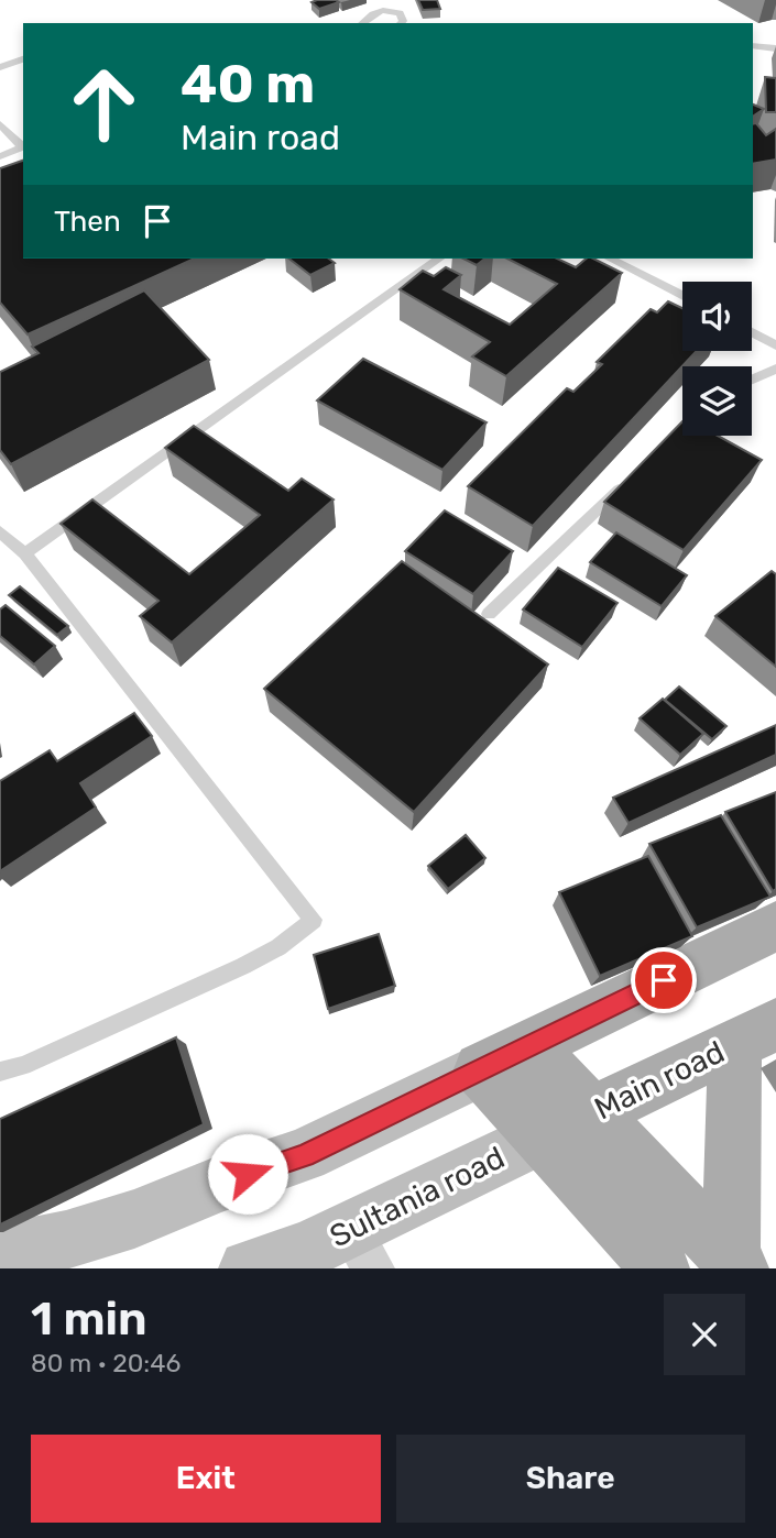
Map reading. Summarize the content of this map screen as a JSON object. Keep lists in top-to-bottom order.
{
  "streets": {
    "main road": ["Main road", "Sultania road"]
  },
  "crossings": [
    ["Main road", "Sultania road"]
  ],
  "page": {
    "turn": ["40 m", "Main road"],
    "then": "Then",
    "heading": ["1 min", "80 m · 20:46"],
    "buttons": ["Exit", "Share"]
  }
}
